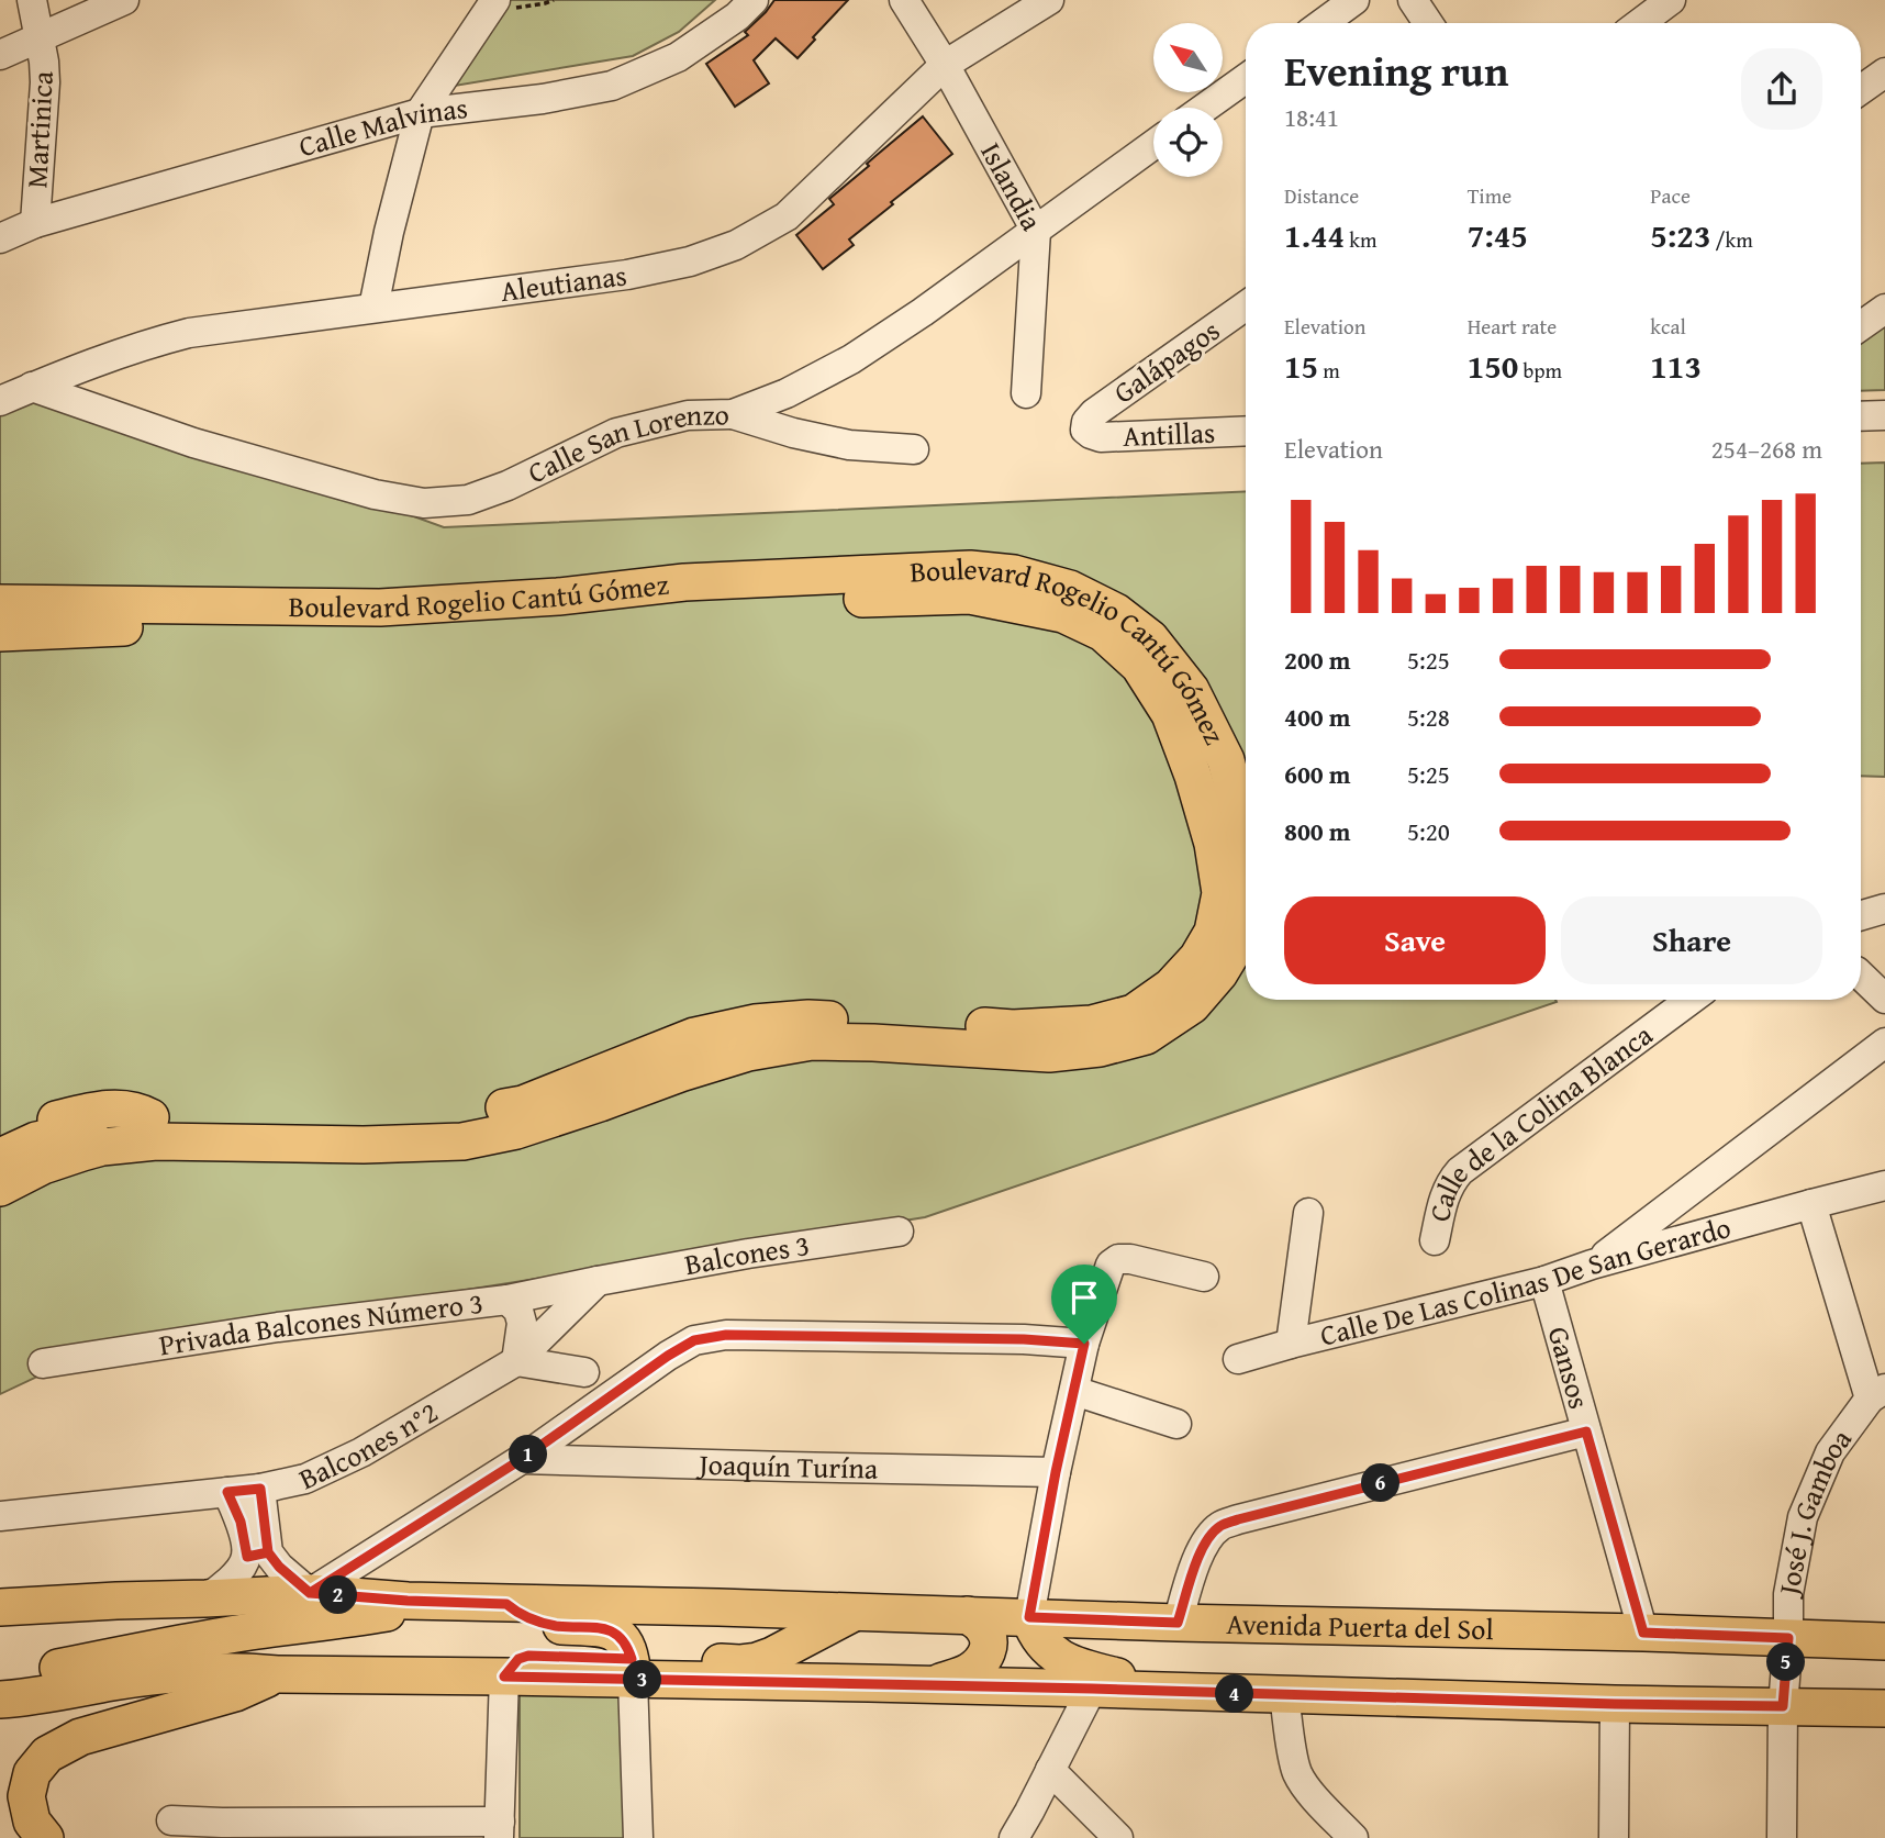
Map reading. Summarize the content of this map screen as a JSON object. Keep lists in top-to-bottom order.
{
  "streets": {
    "main road": ["Boulevard Rogelio Cantú Gómez", "Avenida Puerta del Sol"],
    "street": [
      "Calle Malvinas",
      "Martinica",
      "Islandia",
      "Aleutianas",
      "Galápagos",
      "Antillas",
      "Calle San Lorenzo",
      "Calle de la Colina Blanca",
      "Balcones 3",
      "Calle De Las Colinas De San Gerardo",
      "Privada Balcones Número 3",
      "Gansos",
      "Balcones n°2",
      "Joaquín Turína",
      "José J. Gamboa"
    ]
  },
  "crossings": [
    ["Calle Malvinas", "Martinica"],
    ["Islandia", "Aleutianas"],
    ["Islandia", "Calle San Lorenzo"],
    ["Aleutianas", "Calle San Lorenzo"],
    ["Galápagos", "Antillas"],
    ["Balcones 3", "Privada Balcones Número 3"],
    ["Balcones 3", "Balcones n°2"],
    ["Calle De Las Colinas De San Gerardo", "Gansos"],
    ["Privada Balcones Número 3", "Balcones n°2"],
    ["Gansos", "Avenida Puerta del Sol"],
    ["José J. Gamboa", "Avenida Puerta del Sol"]
  ],
  "north": "top left",
  "page": {
    "heading": ["Evening run", "18:41"],
    "stats": [
      ["Distance", "1.44 km"],
      ["Time", "7:45"],
      ["Pace", "5:23 /km"],
      ["Elevation", "15 m"],
      ["Heart rate", "150 bpm"],
      ["kcal", "113"]
    ],
    "chart": ["Elevation", "254–268 m"],
    "list": [
      {
        "name": "200 m",
        "note": "5:25"
      },
      {
        "name": "400 m",
        "note": "5:28"
      },
      {
        "name": "600 m",
        "note": "5:25"
      },
      {
        "name": "800 m",
        "note": "5:20"
      }
    ],
    "buttons": ["Save", "Share"],
    "pins": [
      "1",
      "6",
      "2",
      "5",
      "3",
      "4"
    ]
  }
}
